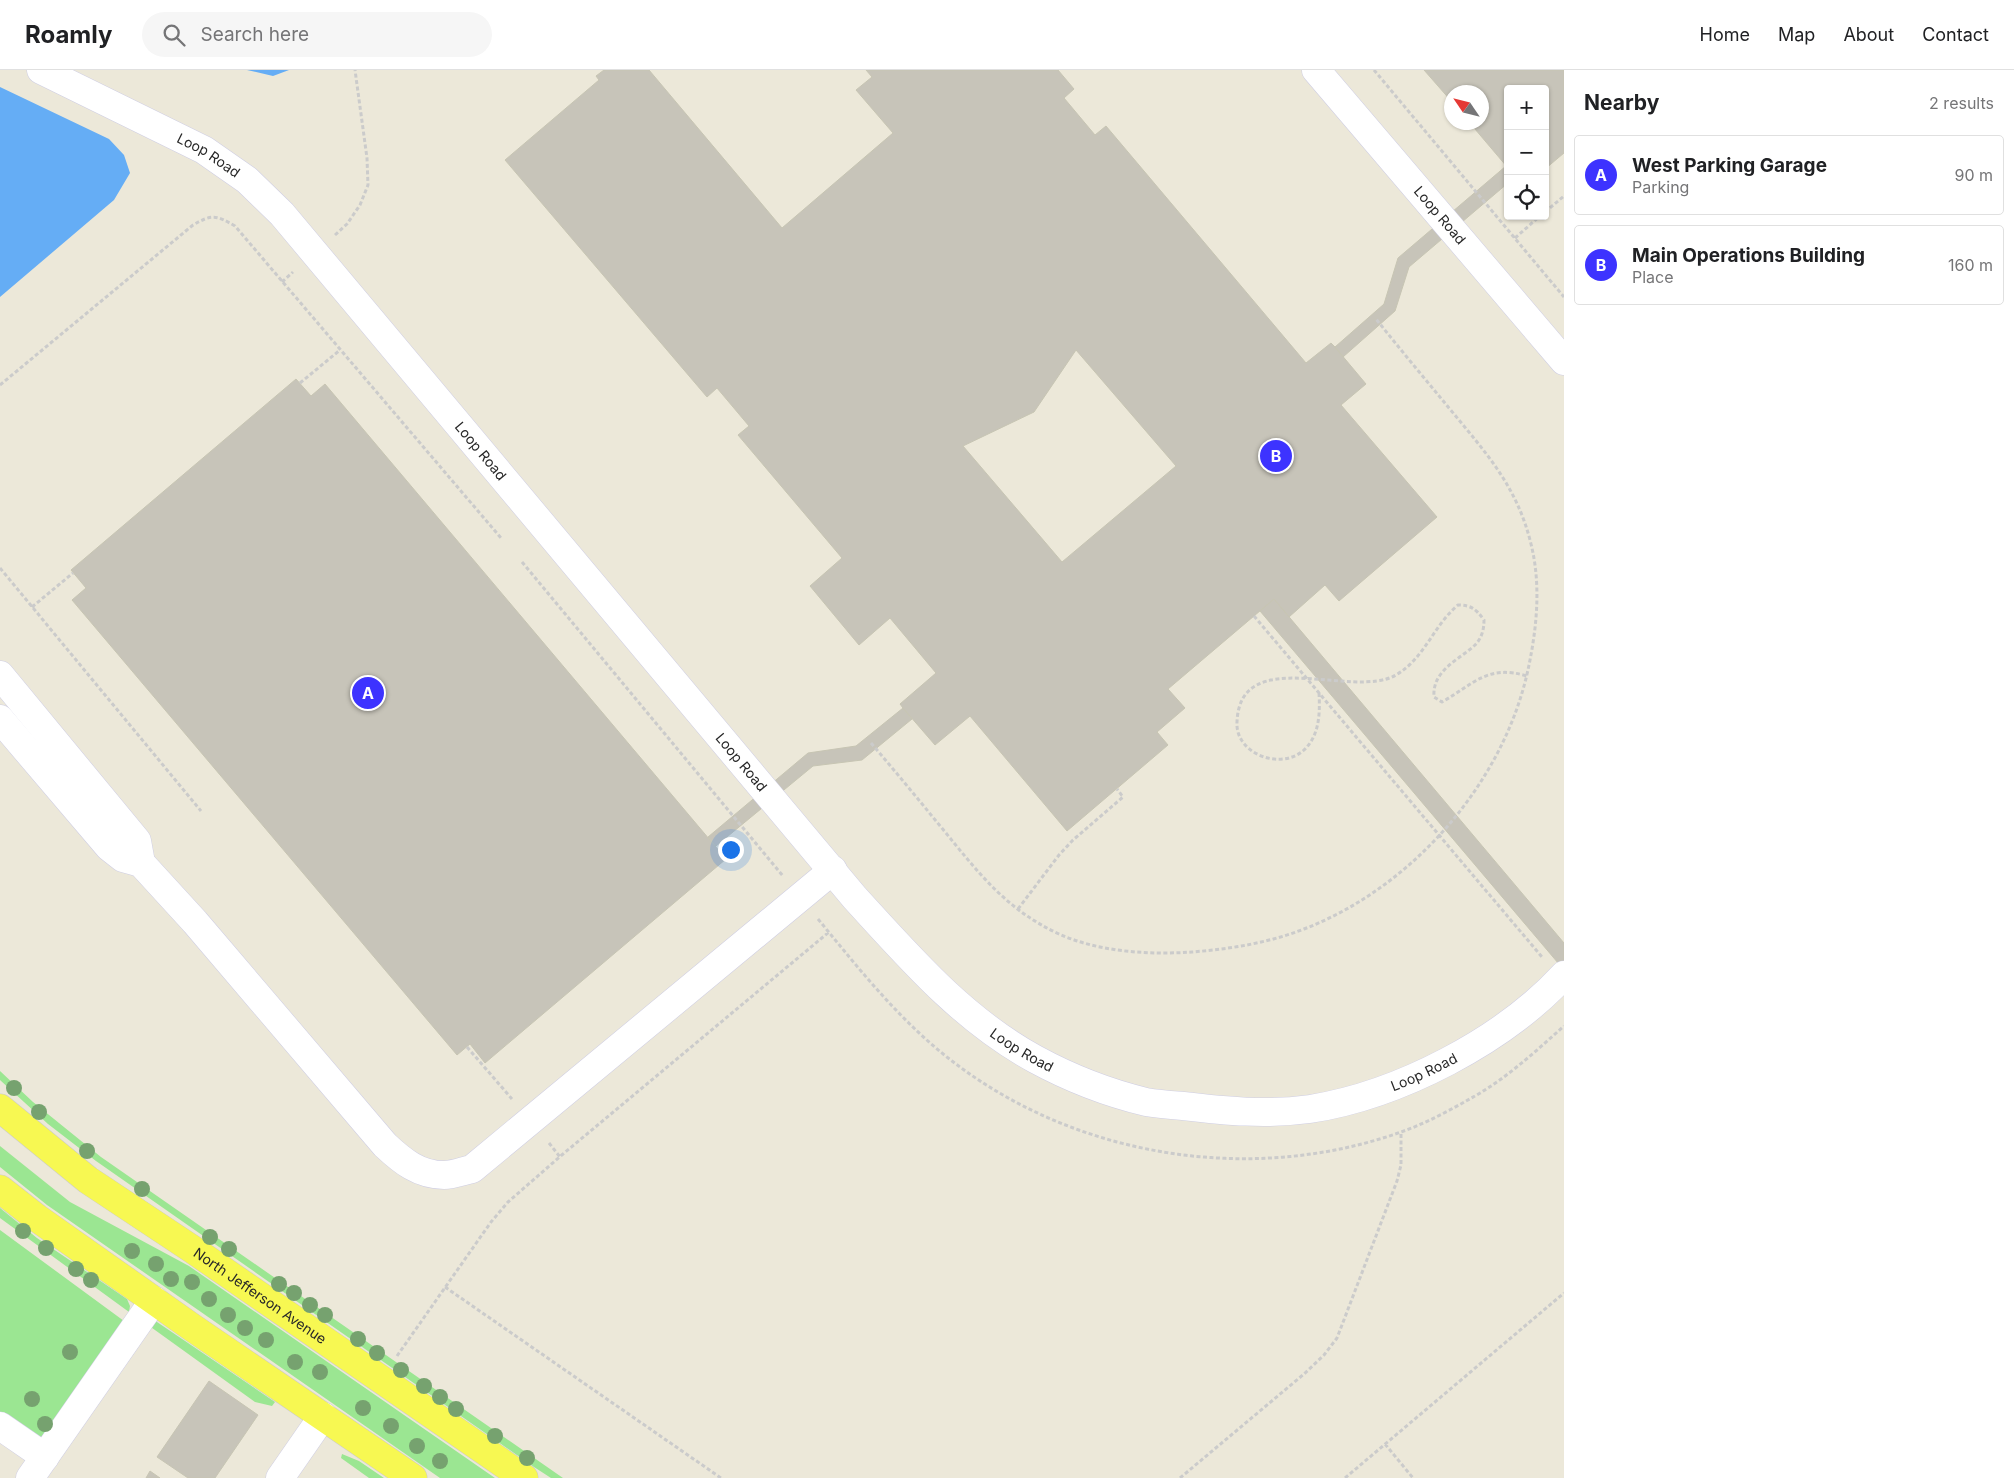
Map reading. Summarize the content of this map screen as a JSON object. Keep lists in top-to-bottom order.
{
  "streets": {
    "main road": ["North Jefferson Avenue"],
    "street": ["Loop Road"]
  },
  "north": "top left",
  "page": {
    "header": "Roamly",
    "search": "Search here",
    "nav": [
      "Home",
      "Map",
      "About",
      "Contact"
    ],
    "heading": ["Nearby", "2 results"],
    "map_buttons": ["+", "−"],
    "list": [
      {
        "mark": "A",
        "name": "West Parking Garage",
        "note": "Parking",
        "value": "90 m"
      },
      {
        "mark": "B",
        "name": "Main Operations Building",
        "note": "Place",
        "value": "160 m"
      }
    ],
    "pins": ["B", "A"]
  }
}
